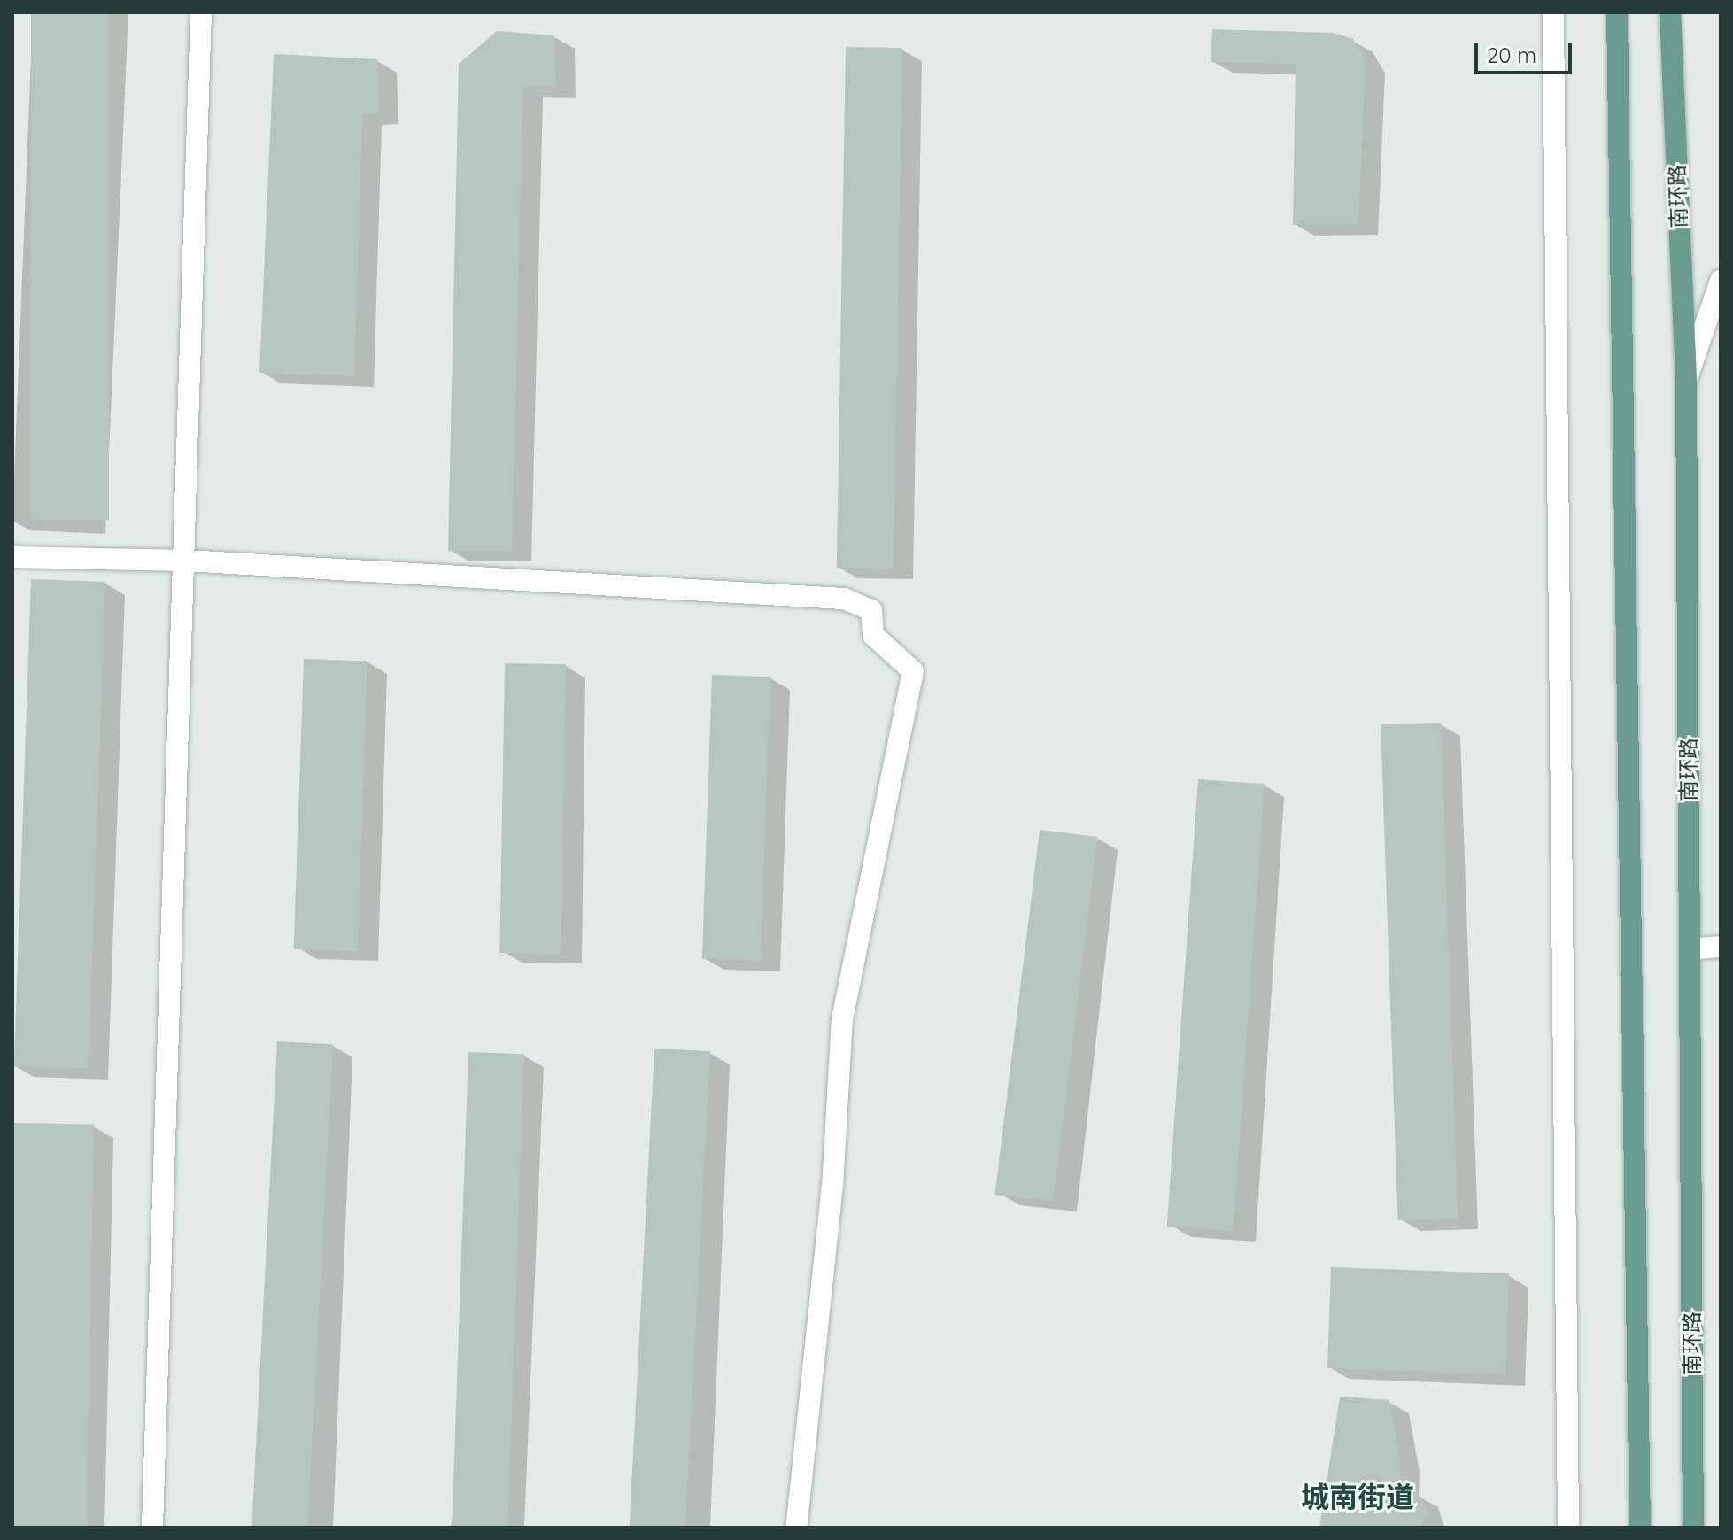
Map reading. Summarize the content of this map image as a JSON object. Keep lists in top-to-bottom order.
{
  "streets": {
    "main road": ["南环路"]
  },
  "districts": ["城南街道"],
  "scale_bar": "20 m"
}
